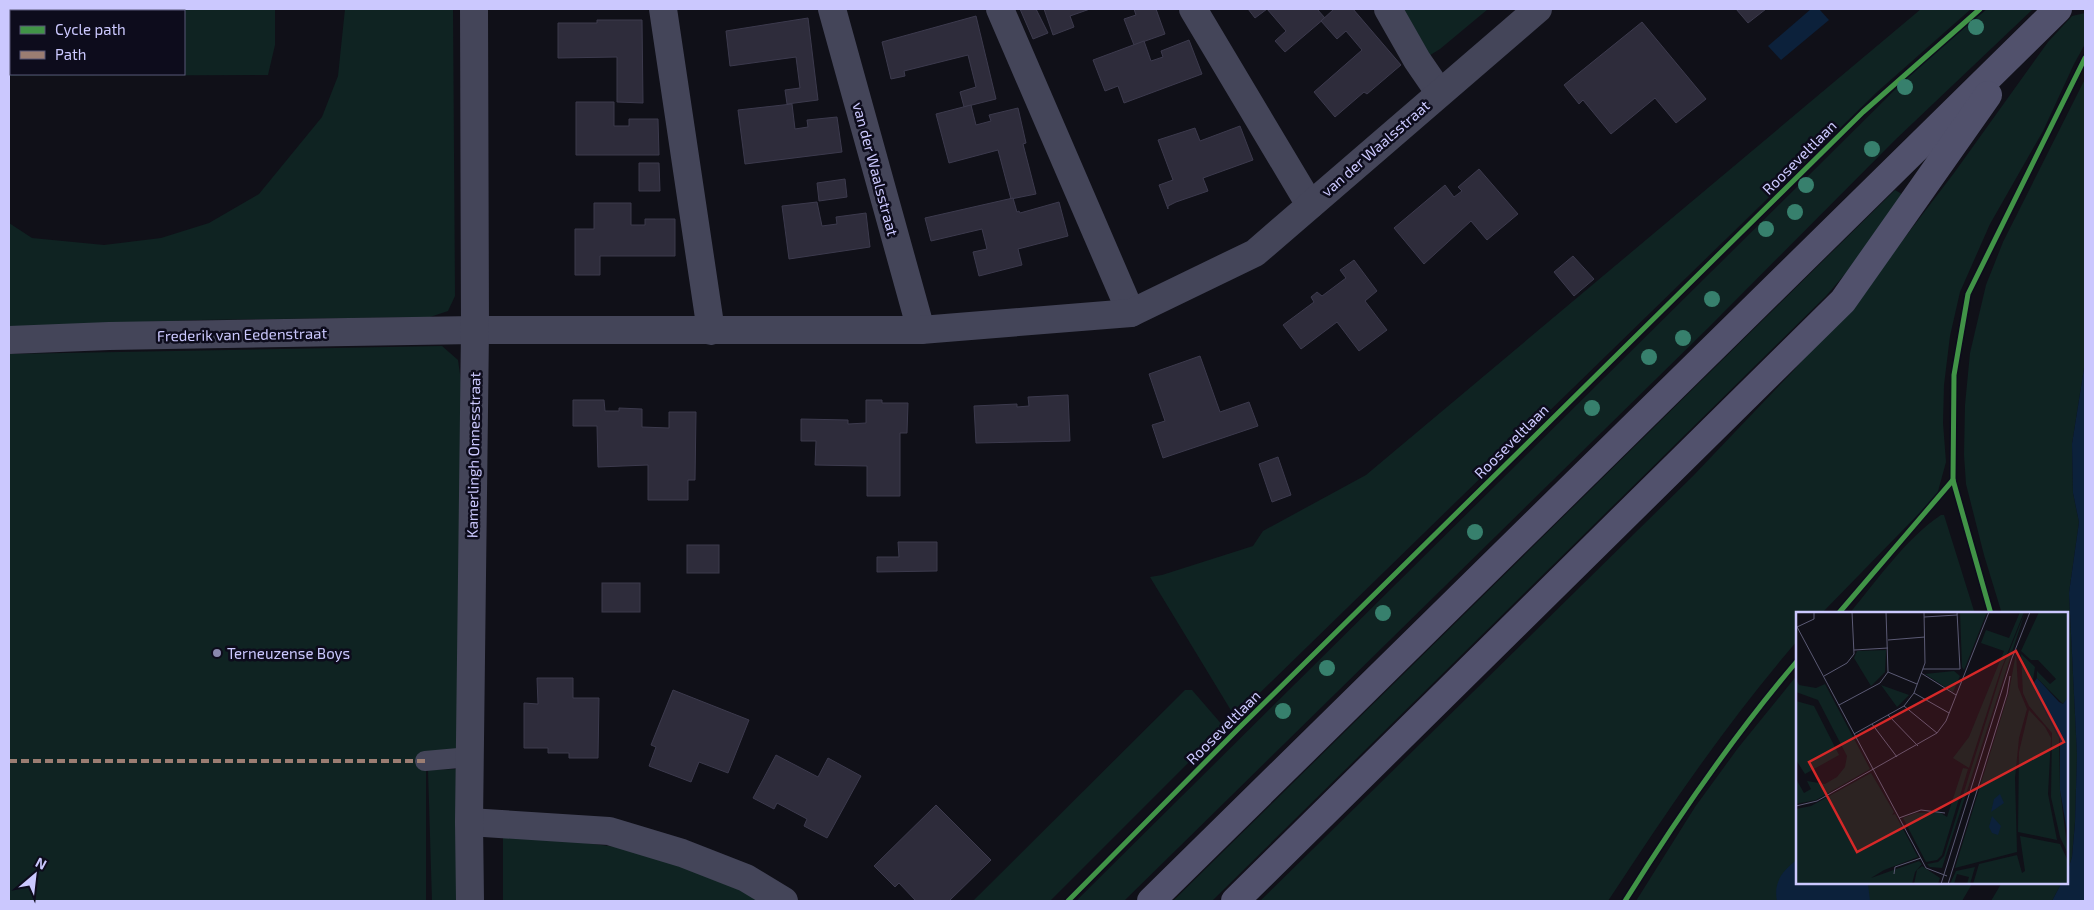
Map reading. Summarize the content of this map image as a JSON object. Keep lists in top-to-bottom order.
{
  "streets": {
    "street": ["van der Waalsstraat", "Frederik van Eedenstraat", "Kamerlingh Onnesstraat"],
    "cycle path": ["Rooseveltlaan"]
  },
  "crossings": [
    ["van der Waalsstraat", "Frederik van Eedenstraat"],
    ["van der Waalsstraat", "Kamerlingh Onnesstraat"],
    ["Frederik van Eedenstraat", "Kamerlingh Onnesstraat"]
  ],
  "places": ["Terneuzense Boys"],
  "legend": ["Cycle path", "Path"],
  "north": "top right"
}
